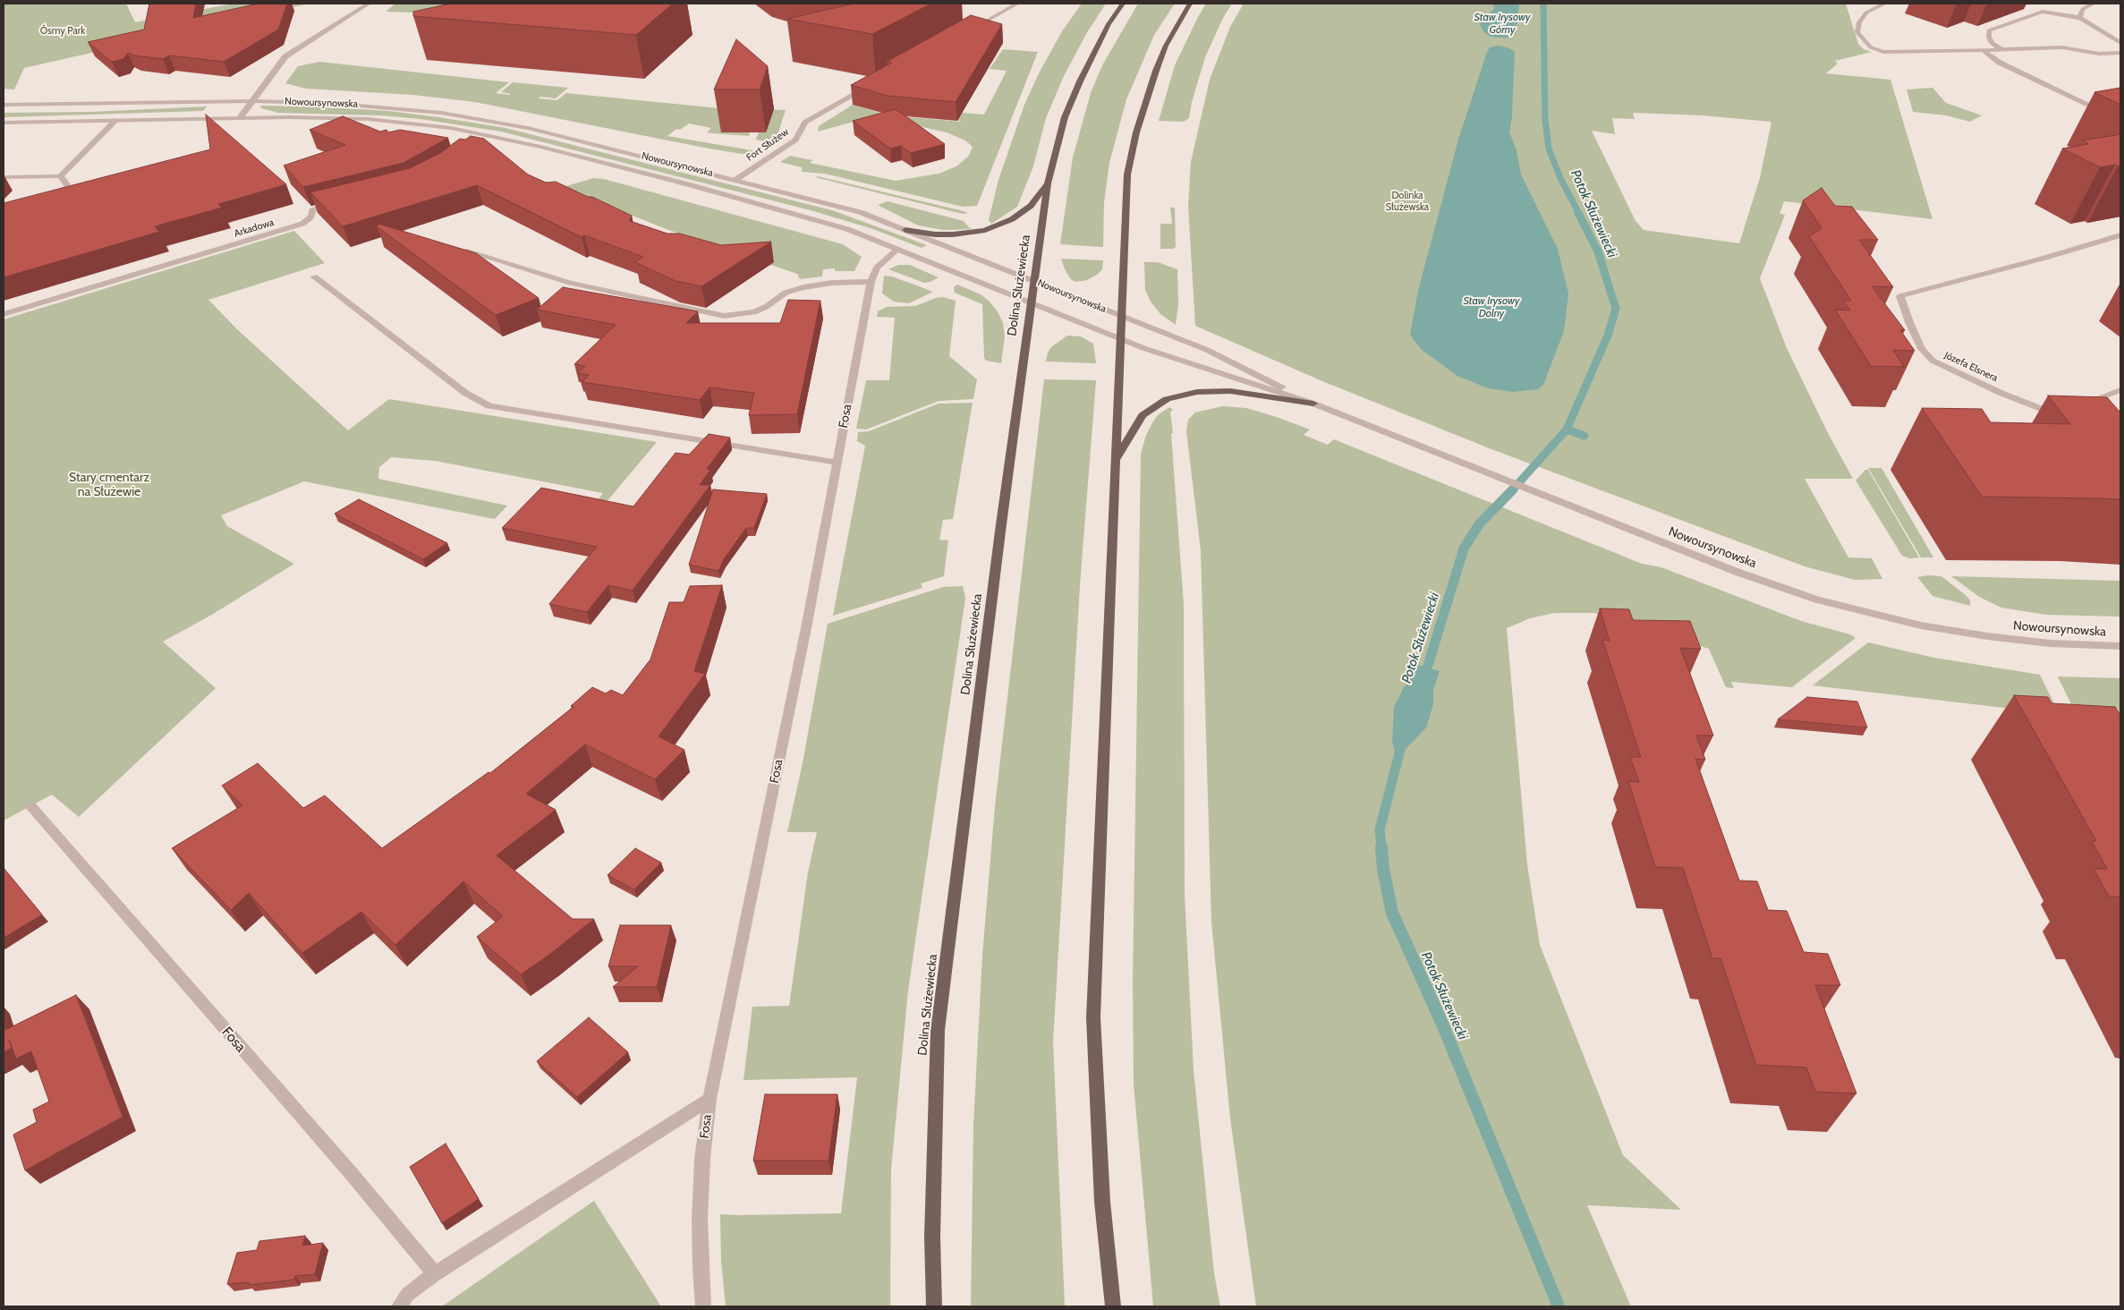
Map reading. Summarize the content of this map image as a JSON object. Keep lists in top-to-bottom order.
{
  "streets": {
    "main road": ["Dolina Służewiecka"],
    "street": [
      "Nowoursynowska",
      "Fort Służew",
      "Arkadowa",
      "Józefa Elsnera",
      "Fosa"
    ]
  },
  "crossings": [
    ["Nowoursynowska", "Fort Służew"],
    ["Nowoursynowska", "Dolina Służewiecka"],
    ["Nowoursynowska", "Fosa"]
  ],
  "water": ["Staw Irysowy Górny", "Potok Służewiecki", "Staw Irysowy Dolny"],
  "parks": ["Ósmy Park", "Dolinka Służewska", "Stary cmentarz na Służewie"]
}
